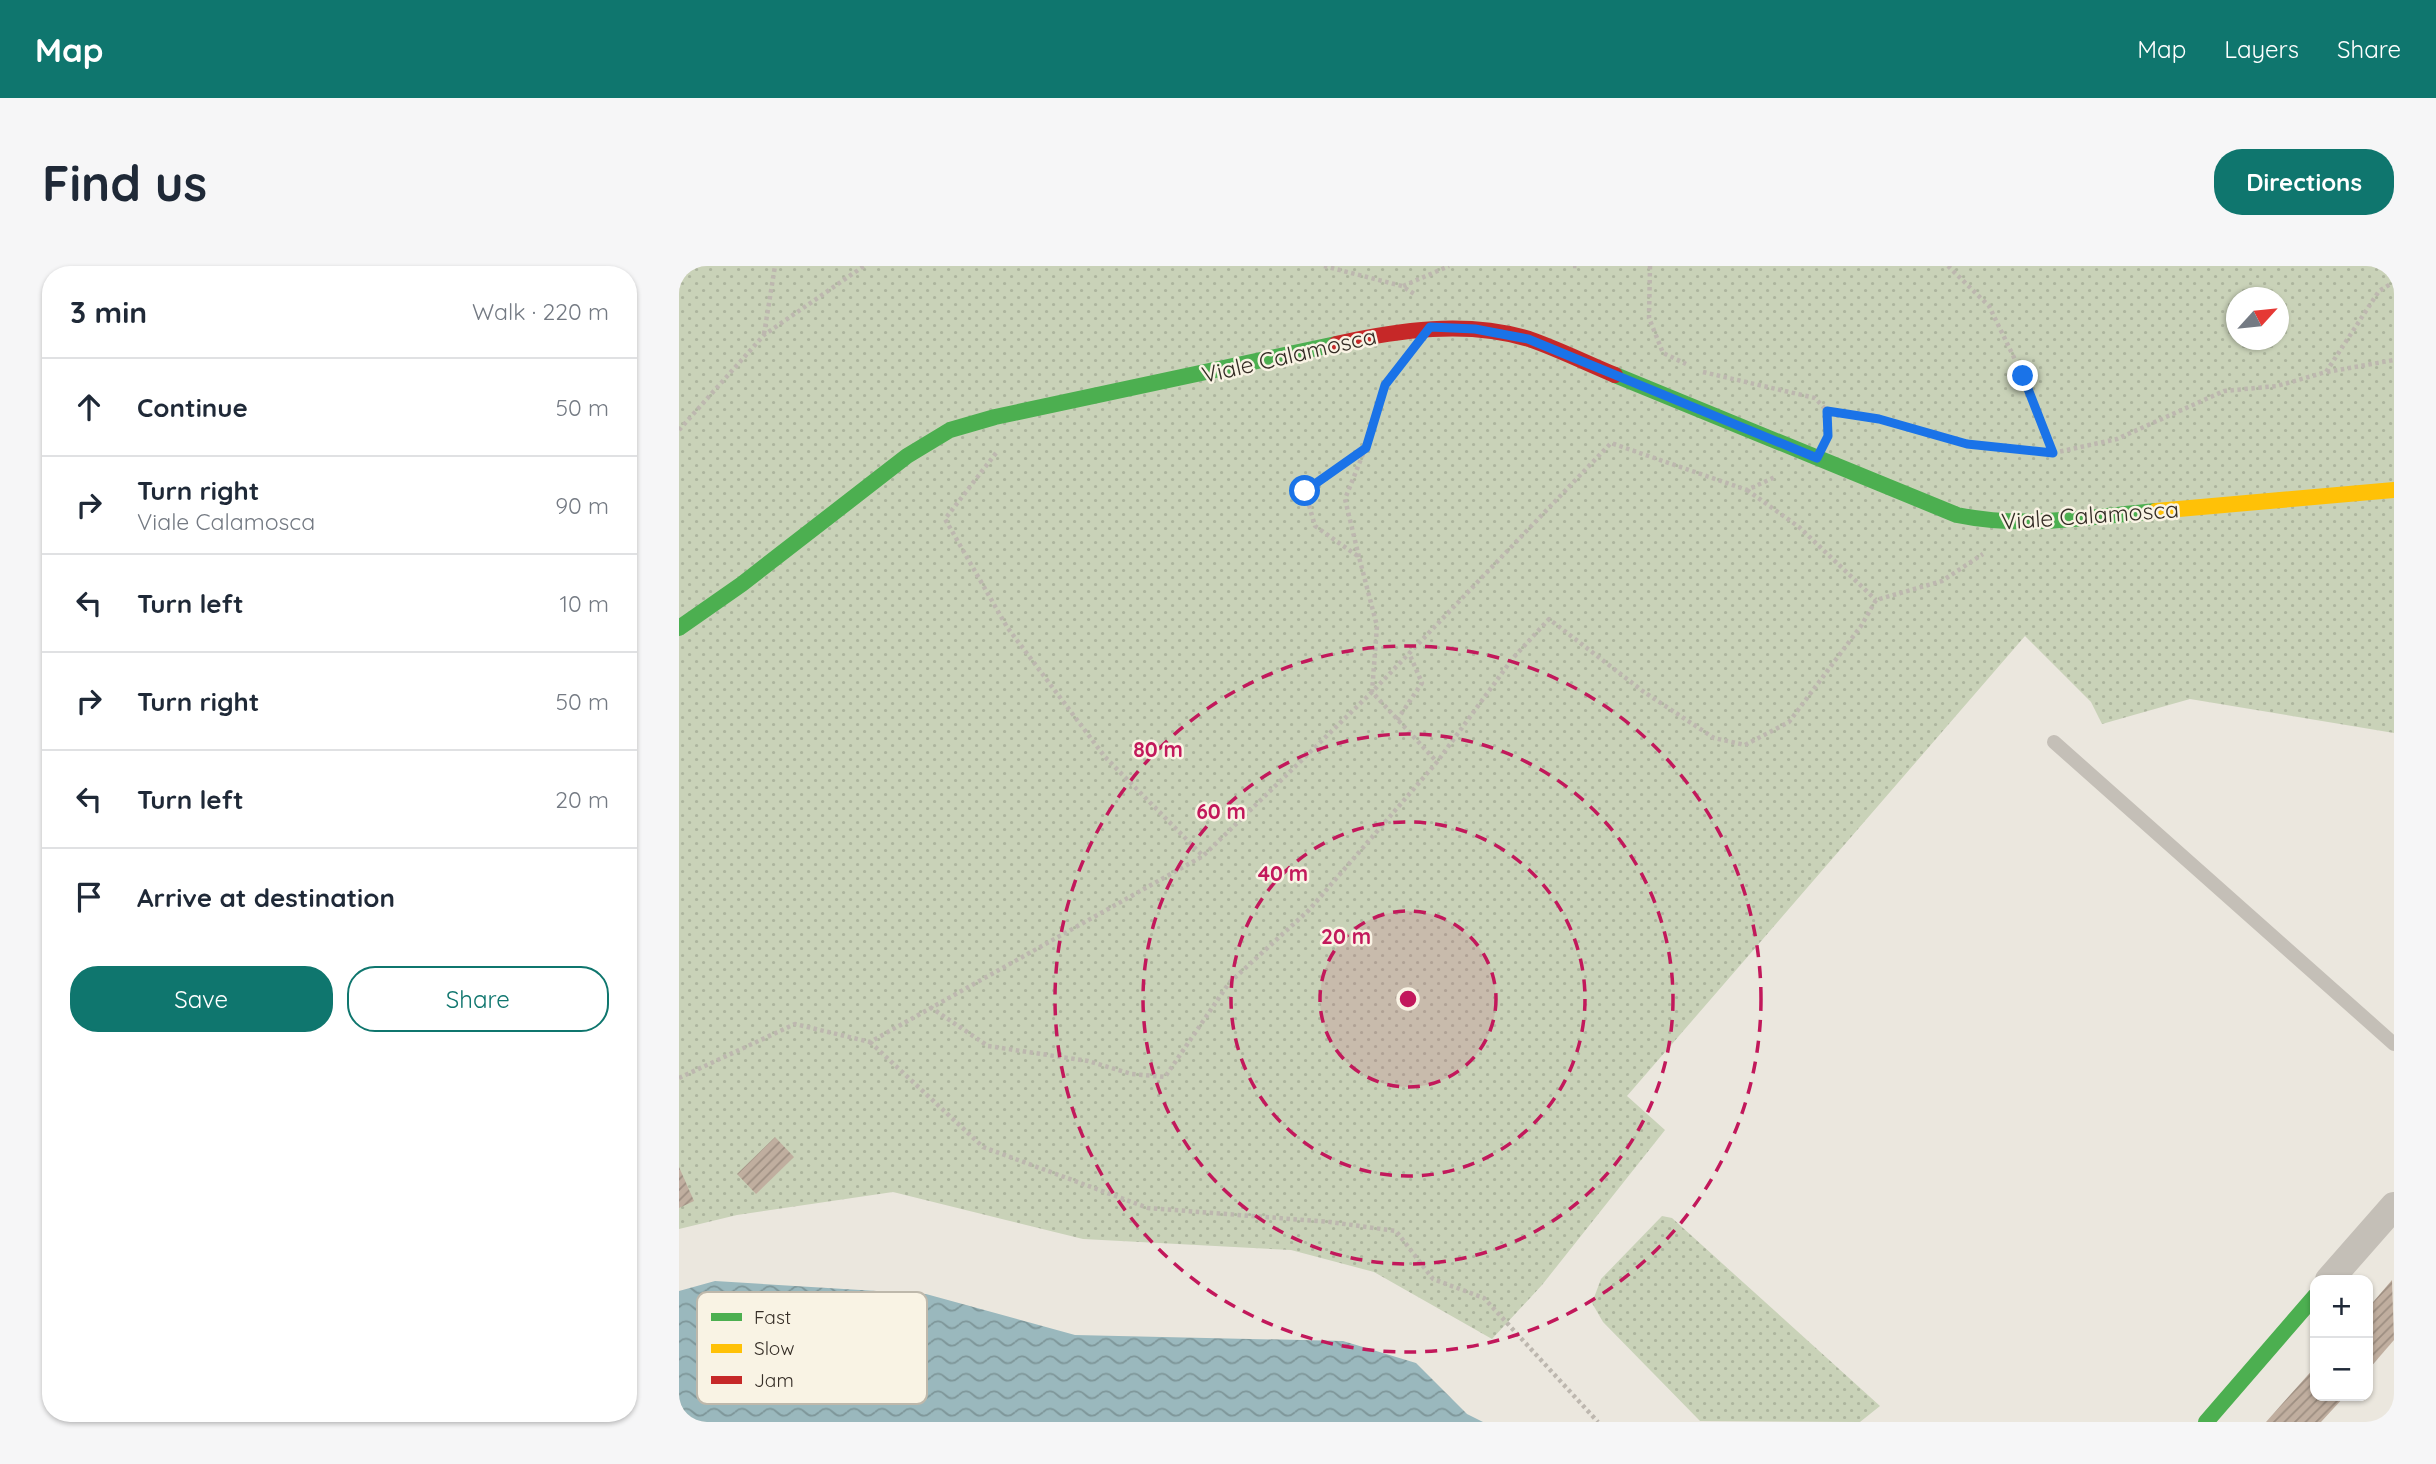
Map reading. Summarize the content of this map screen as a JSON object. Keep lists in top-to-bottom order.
{
  "streets": {
    "street": ["Viale Calamosca"]
  },
  "legend": ["Fast", "Slow", "Jam"],
  "north": "top right",
  "page": {
    "header": "Map",
    "nav": ["Map", "Layers", "Share"],
    "buttons": [
      "Directions",
      ["Save", "Share"]
    ],
    "title": "Find us",
    "heading": ["3 min", "Walk · 220 m"],
    "list": [
      ["Continue", "50 m"],
      ["Turn right", "Viale Calamosca", "90 m"],
      ["Turn left", "10 m"],
      ["Turn right", "50 m"],
      ["Turn left", "20 m"],
      "Arrive at destination"
    ],
    "map_buttons": ["+", "−"]
  },
  "rings": [
    "80 m",
    "60 m",
    "40 m",
    "20 m"
  ]
}
